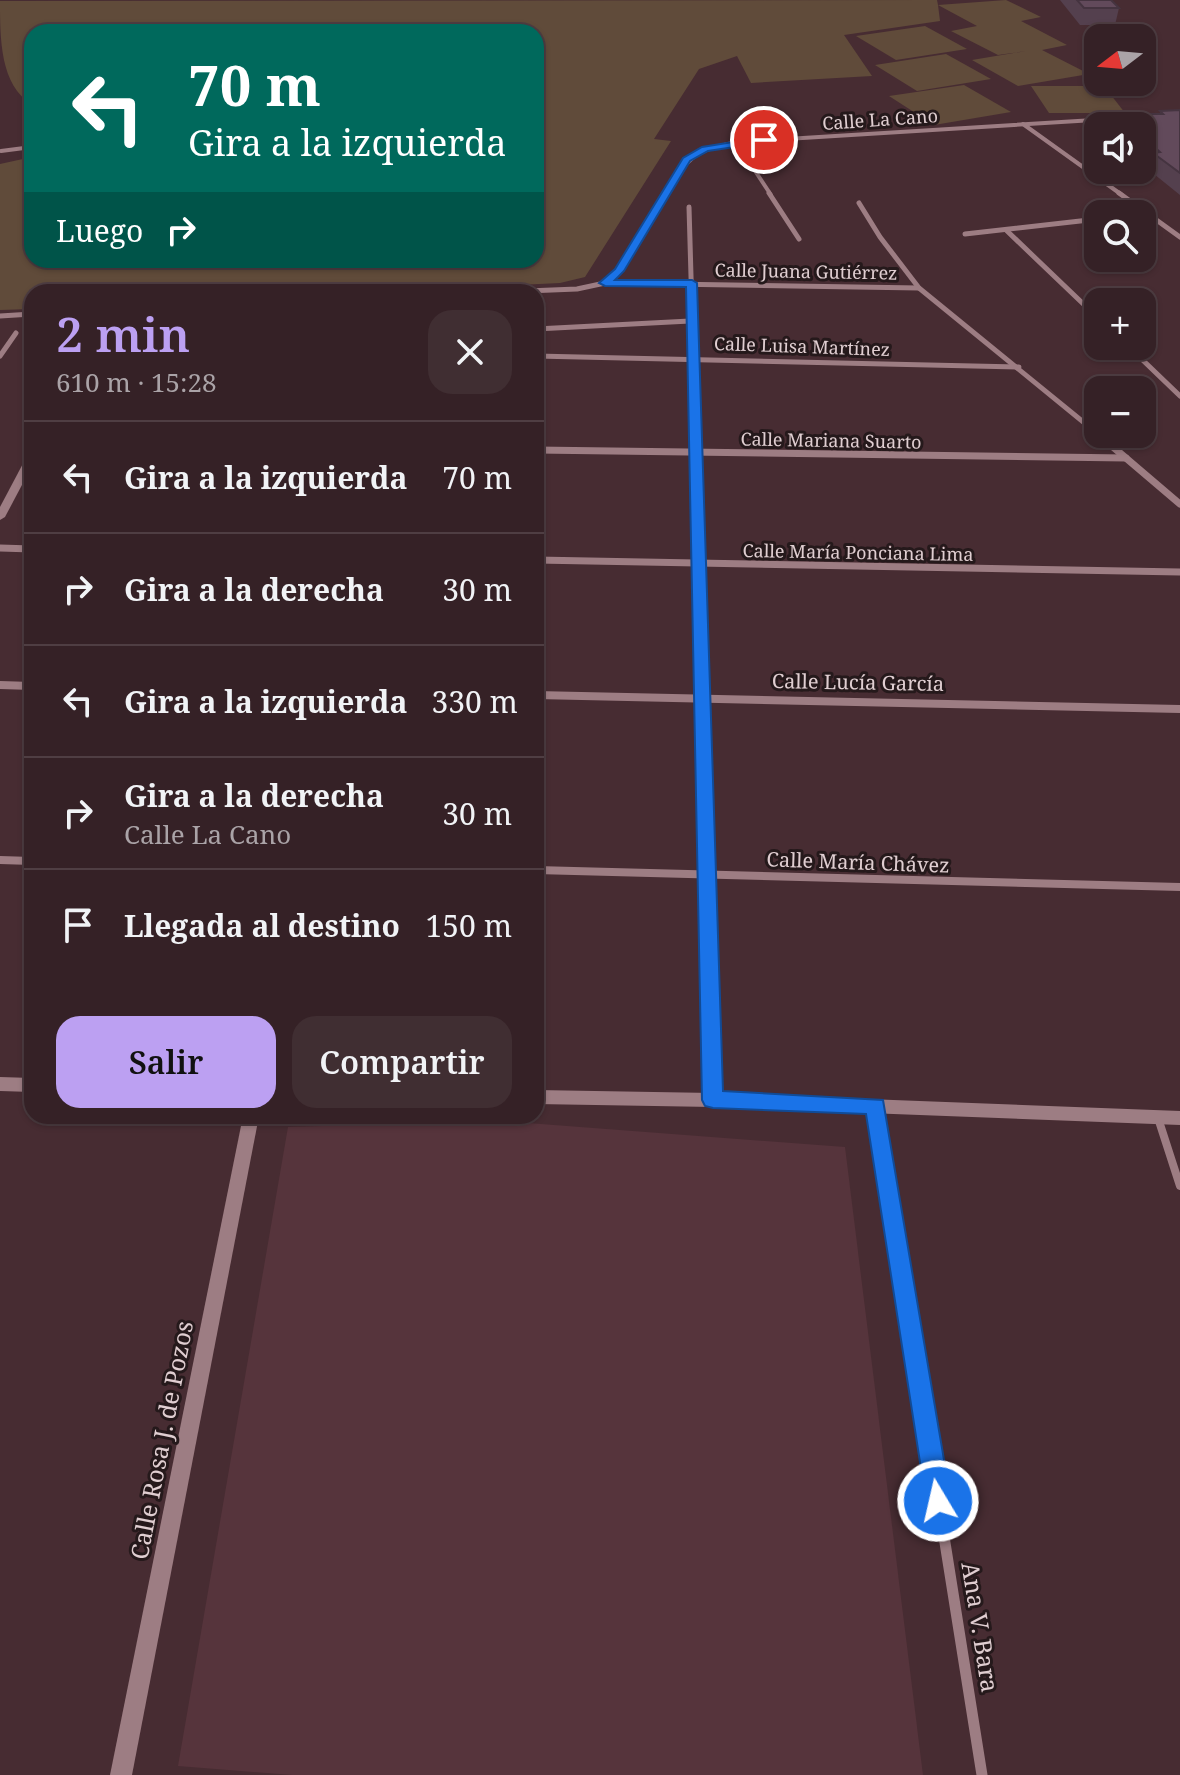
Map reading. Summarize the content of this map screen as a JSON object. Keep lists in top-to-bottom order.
{
  "streets": {
    "street": [
      "Calle La Cano",
      "Calle Juana Gutiérrez",
      "Calle Luisa Martínez",
      "Calle Mariana Suarto",
      "Calle María Ponciana Lima",
      "Calle Lucía García",
      "Calle María Chávez",
      "Calle Rosa J. de Pozos",
      "Ana V. Bara"
    ]
  },
  "crossings": [
    ["Calle La Cano", "Calle Juana Gutiérrez"]
  ],
  "north": "left",
  "page": {
    "map_buttons": ["+", "−"],
    "turn": ["70 m", "Gira a la izquierda"],
    "then": "Luego",
    "heading": ["2 min", "610 m · 15:28"],
    "list": [
      {
        "name": "Gira a la izquierda",
        "value": "70 m"
      },
      {
        "name": "Gira a la derecha",
        "value": "30 m"
      },
      {
        "name": "Gira a la izquierda",
        "value": "330 m"
      },
      {
        "name": "Gira a la derecha",
        "note": "Calle La Cano",
        "value": "30 m"
      },
      {
        "name": "Llegada al destino",
        "value": "150 m"
      }
    ],
    "buttons": ["Salir", "Compartir"]
  }
}
